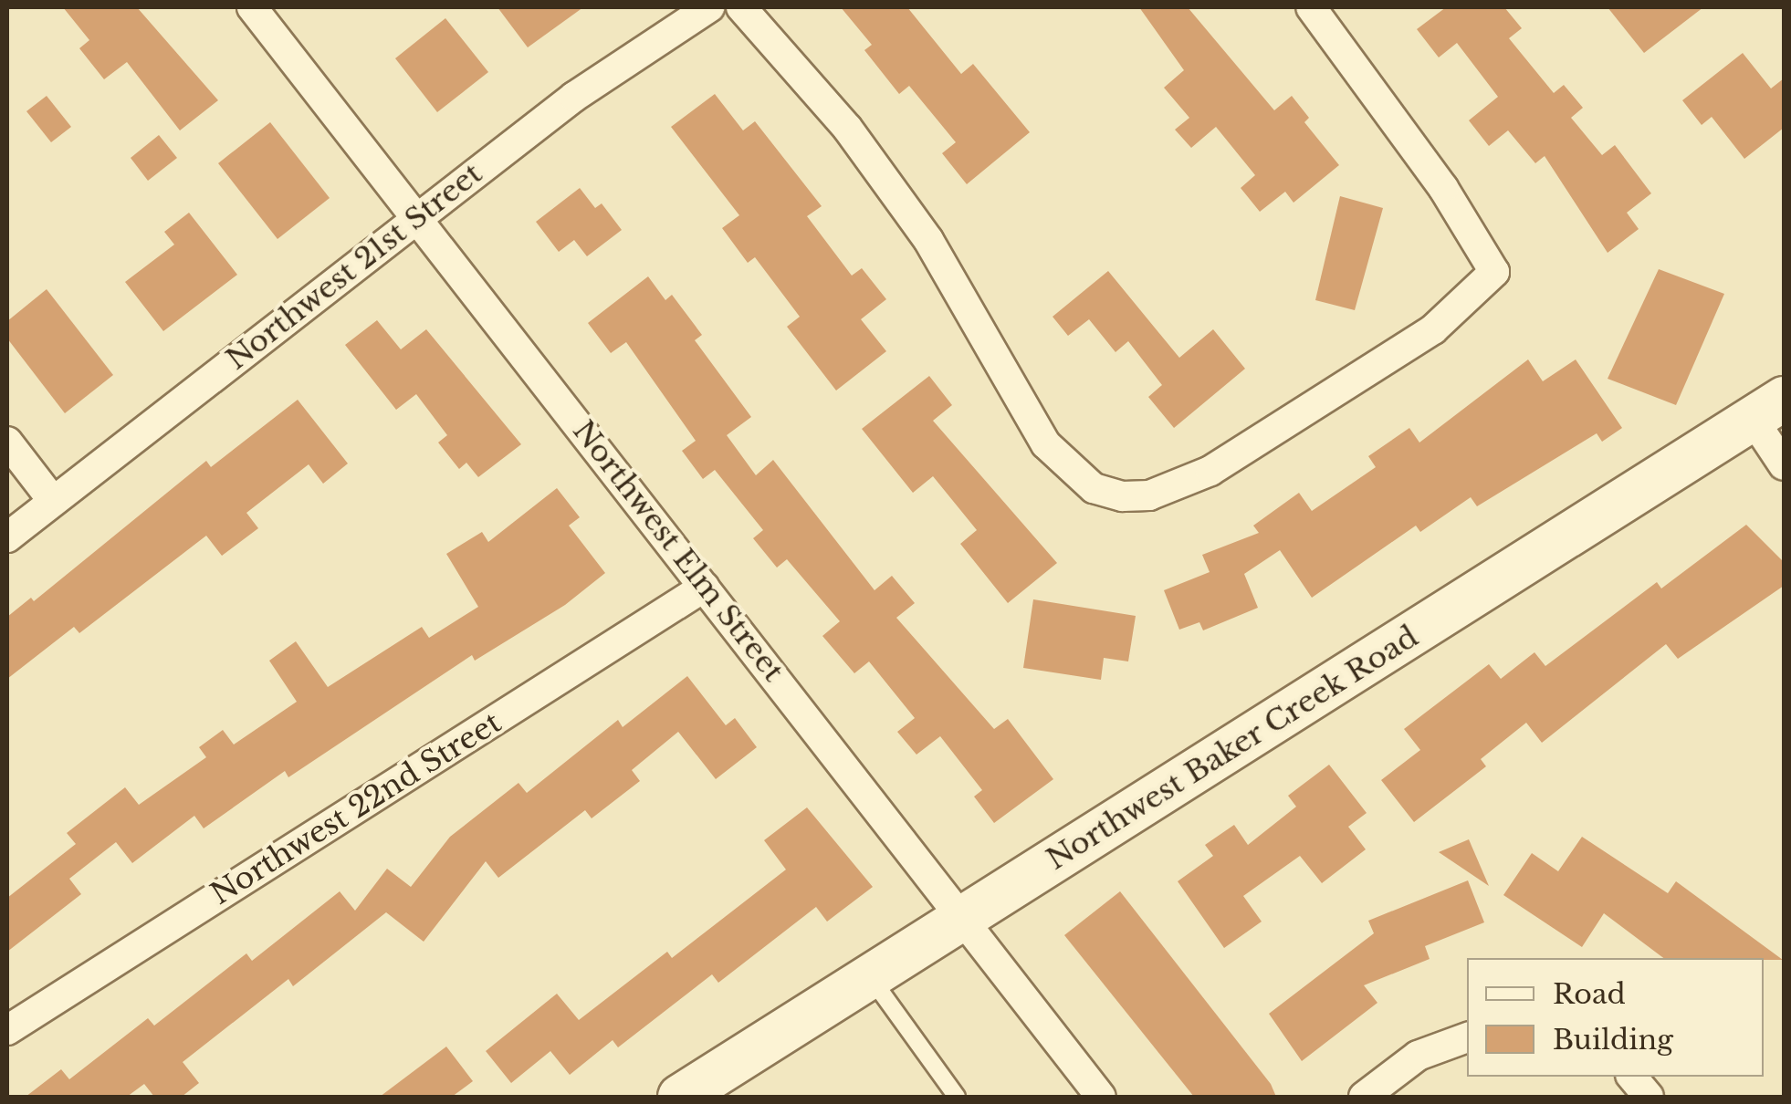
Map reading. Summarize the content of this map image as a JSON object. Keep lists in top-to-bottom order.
{
  "streets": {
    "main road": ["Northwest Baker Creek Road"],
    "street": ["Northwest 21st Street", "Northwest Elm Street", "Northwest 22nd Street"]
  },
  "crossings": [
    ["Northwest 21st Street", "Northwest Elm Street"],
    ["Northwest Elm Street", "Northwest Baker Creek Road"],
    ["Northwest Elm Street", "Northwest 22nd Street"]
  ],
  "legend": ["Road", "Building"]
}
